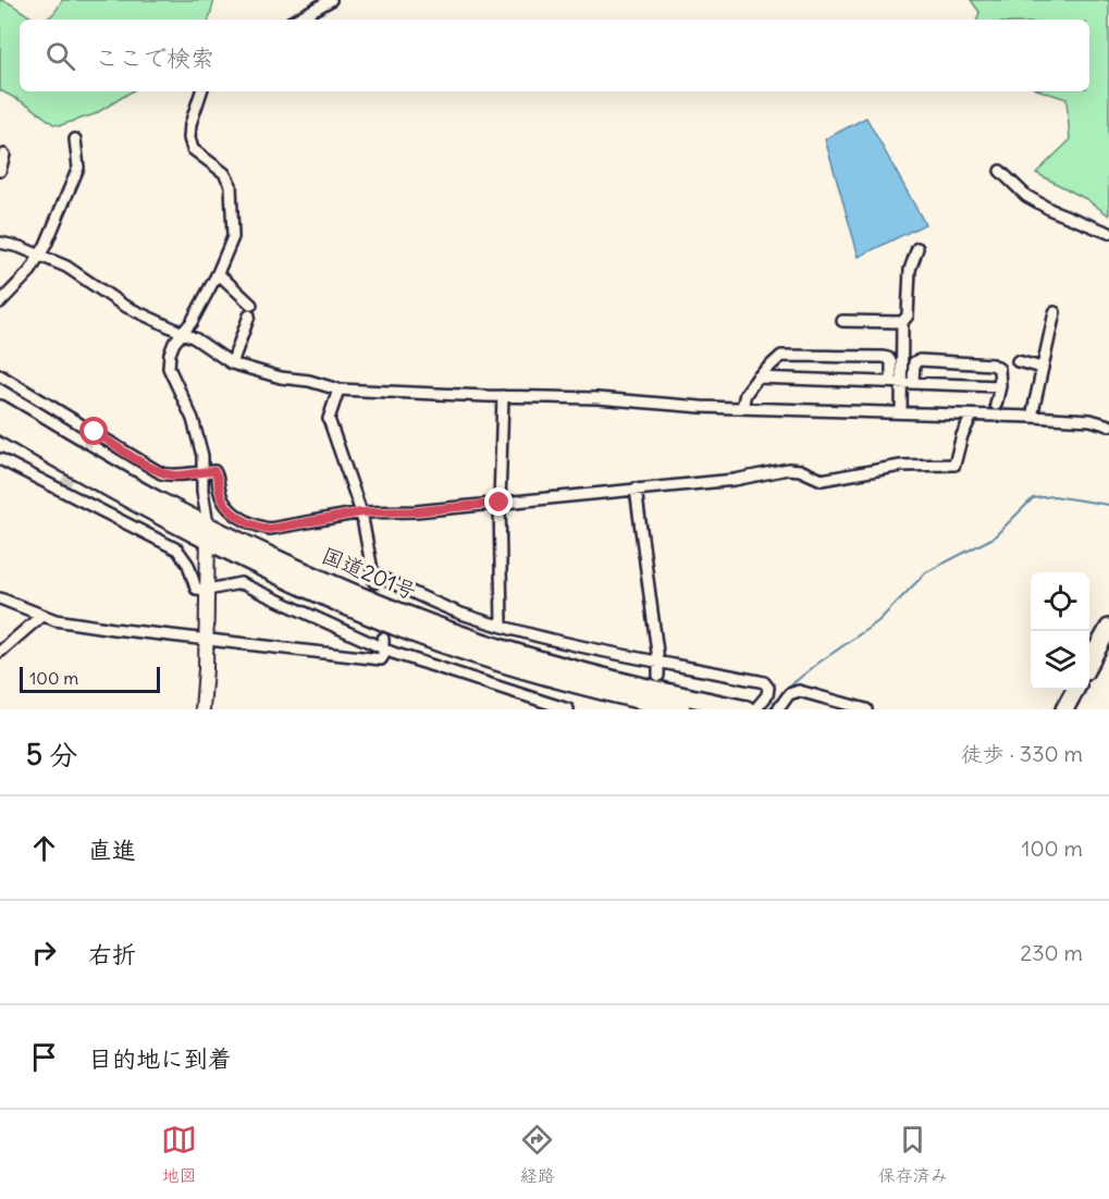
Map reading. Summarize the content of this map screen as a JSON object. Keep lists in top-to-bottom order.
{
  "streets": {
    "main road": ["国道201号"]
  },
  "scale_bar": "100 m",
  "page": {
    "search": "ここで検索",
    "scale": "100 m",
    "heading": ["5 分", "徒歩 · 330 m"],
    "list": [
      ["直進", "100 m"],
      ["右折", "230 m"],
      "目的地に到着"
    ],
    "nav": ["地図", "経路", "保存済み"]
  }
}
